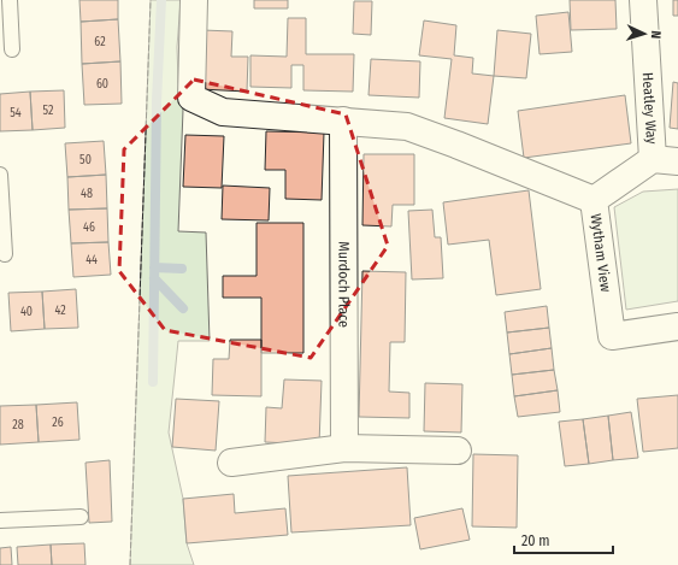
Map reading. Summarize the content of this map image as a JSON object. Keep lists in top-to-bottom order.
{
  "streets": {
    "street": ["Heatley Way", "Wytham View", "Murdoch Place"]
  },
  "crossings": [
    ["Heatley Way", "Wytham View"]
  ],
  "house_numbers": [
    "62",
    "60",
    "52",
    "54",
    "50",
    "48",
    "46",
    "44",
    "42",
    "40",
    "26",
    "28"
  ],
  "scale_bar": "20 m",
  "north": "right"
}
